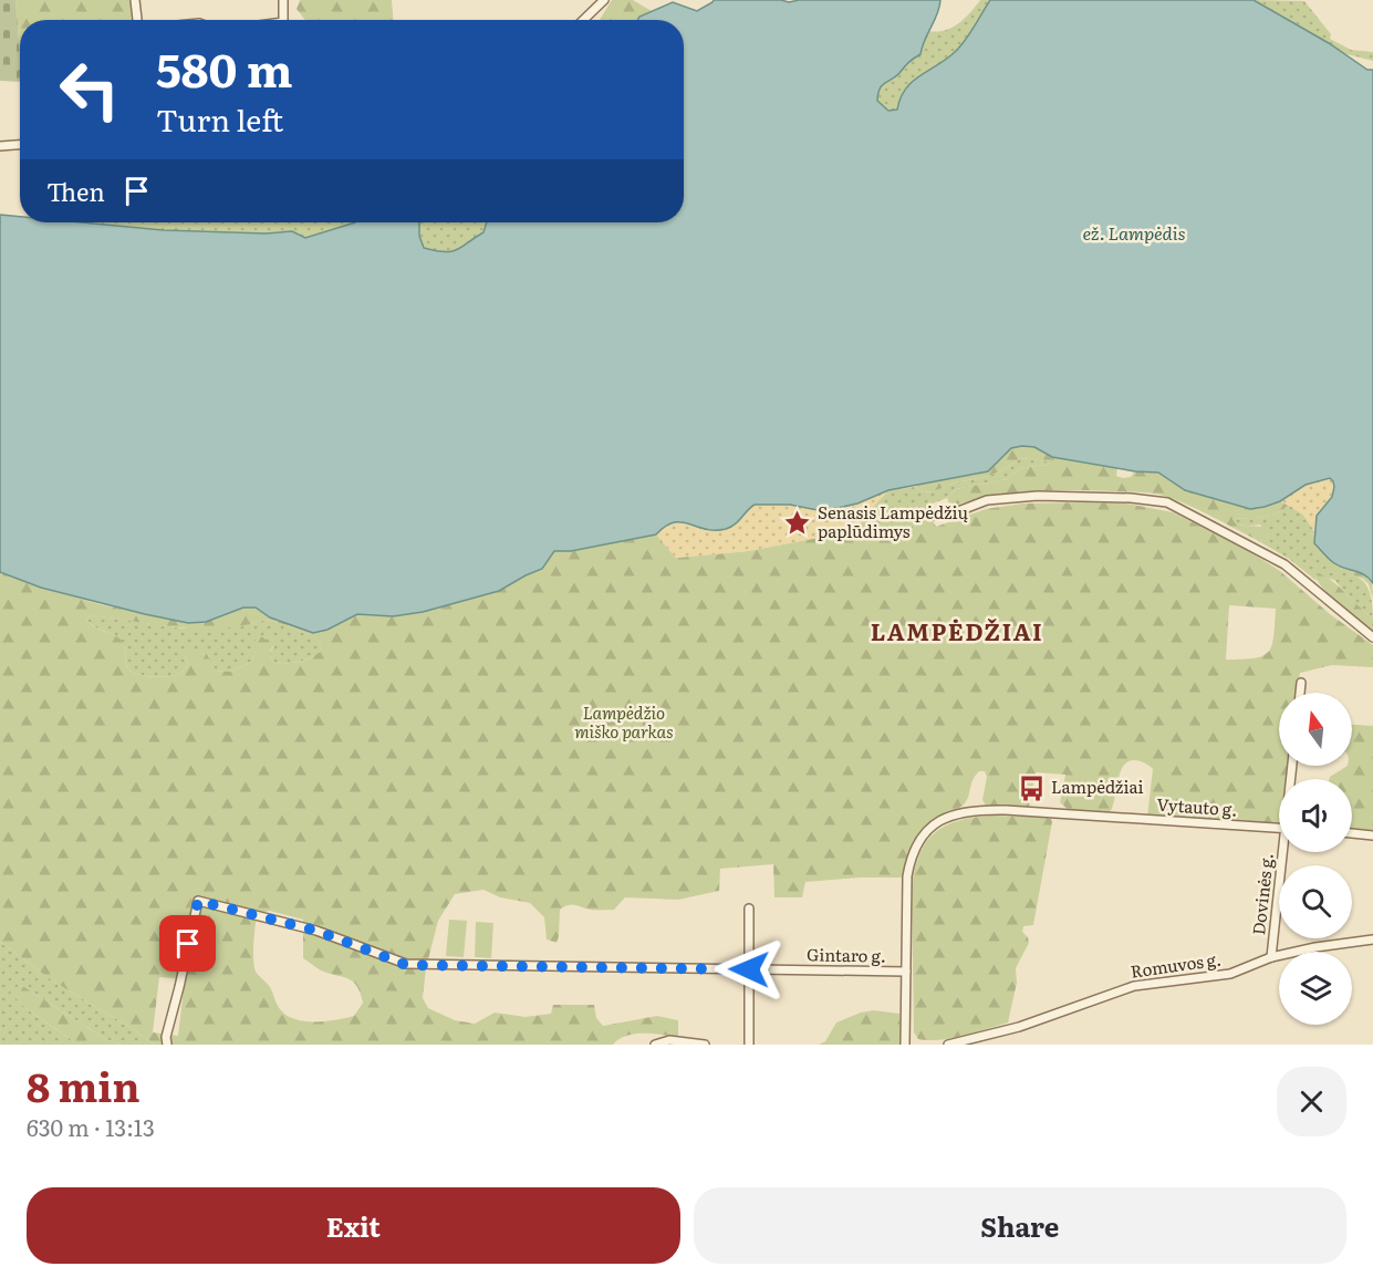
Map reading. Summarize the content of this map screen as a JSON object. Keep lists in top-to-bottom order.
{
  "streets": {
    "street": [
      "Vytauto g.",
      "Dovinės g.",
      "Gintaro g.",
      "Romuvos g."
    ]
  },
  "crossings": [
    ["Vytauto g.", "Gintaro g."],
    ["Dovinės g.", "Romuvos g."]
  ],
  "districts": ["LAMPĖDŽIAI"],
  "water": ["ež. Lampėdis"],
  "parks": ["Lampėdžio miško parkas"],
  "places": {
    "place": ["Senasis Lampėdžių paplūdimys"],
    "bus stop": ["Lampėdžiai"]
  },
  "north": "top",
  "page": {
    "turn": ["580 m", "Turn left"],
    "then": "Then",
    "heading": ["8 min", "630 m · 13:13"],
    "buttons": ["Exit", "Share"]
  }
}
